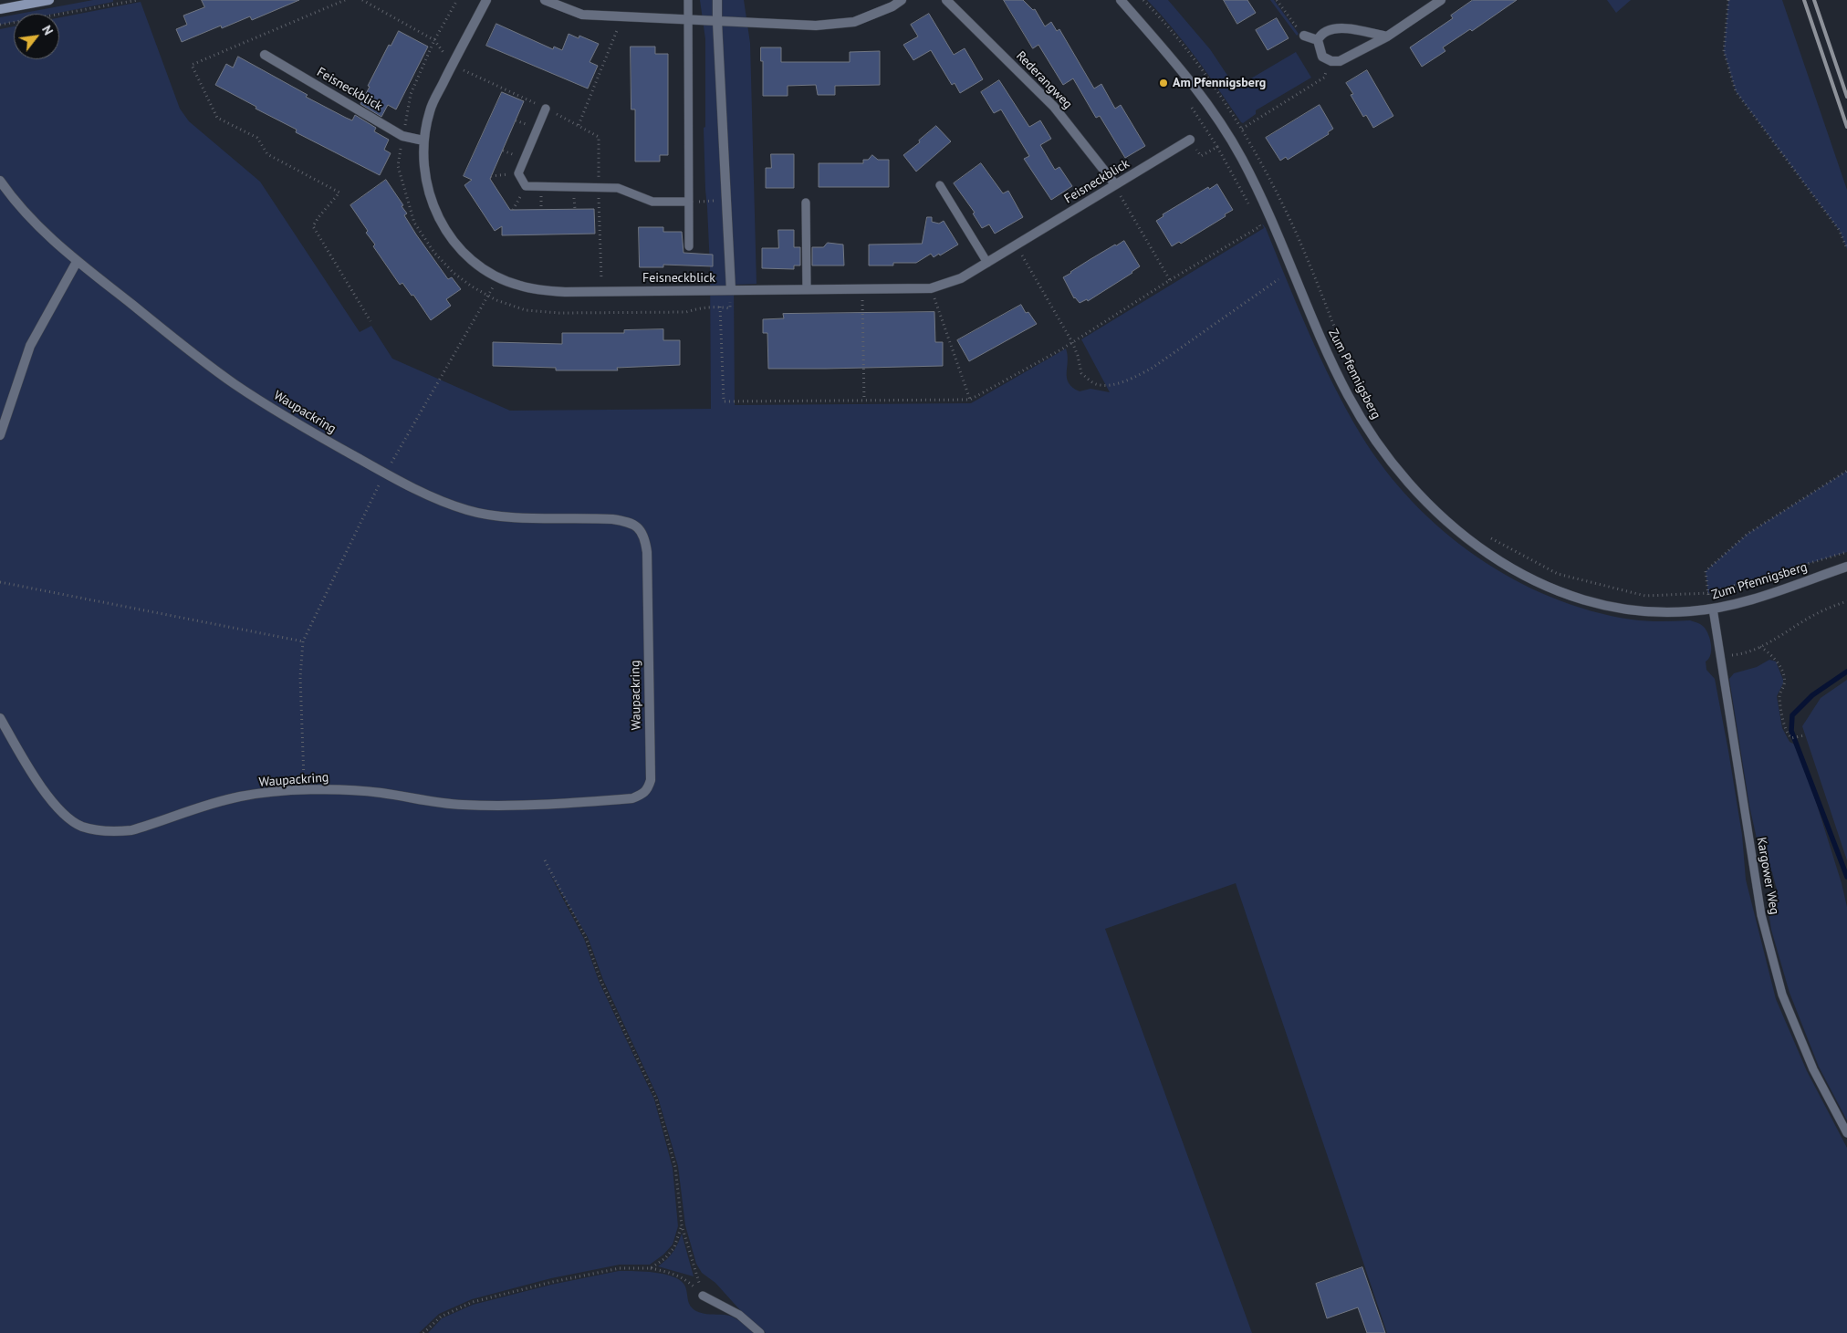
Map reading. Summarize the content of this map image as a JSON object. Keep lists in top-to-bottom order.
{
  "streets": {
    "street": [
      "Rederangweg",
      "Feisneckblick",
      "Zum Pfennigsberg",
      "Waupackring"
    ],
    "lane": ["Kargower Weg"]
  },
  "crossings": [
    ["Rederangweg", "Feisneckblick"],
    ["Zum Pfennigsberg", "Kargower Weg"]
  ],
  "places": ["Am Pfennigsberg"],
  "north": "top right"
}
